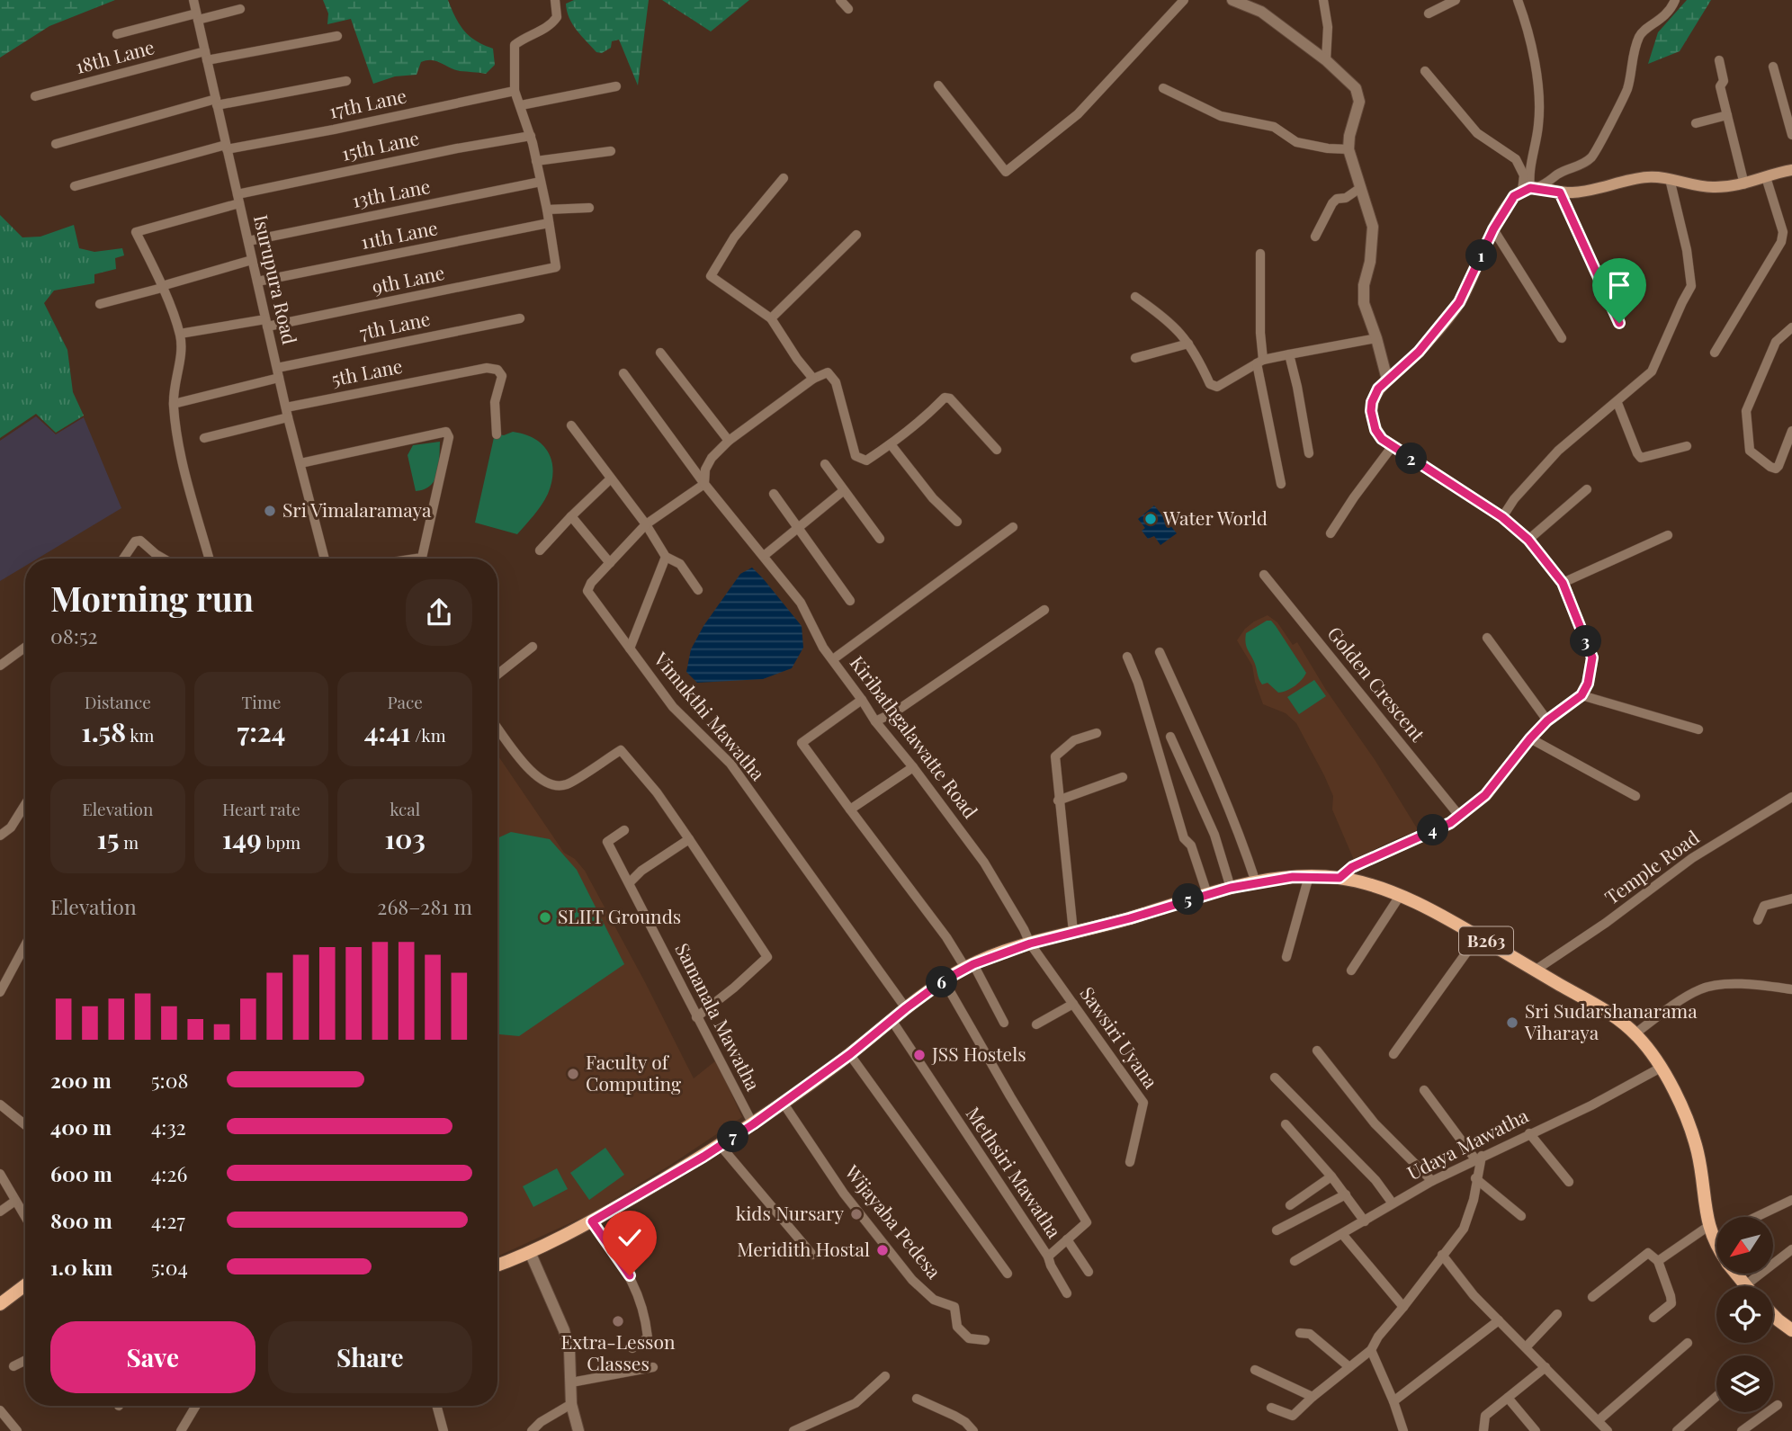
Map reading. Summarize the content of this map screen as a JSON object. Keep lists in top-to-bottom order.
{
  "streets": {
    "main road": ["B263"],
    "street": [
      "18th Lane",
      "17th Lane",
      "15th Lane",
      "13th Lane",
      "11th Lane",
      "Isurupura Road",
      "9th Lane",
      "7th Lane",
      "5th Lane",
      "Golden Crescent",
      "Vimukthi Mawatha",
      "Kiribathgalawatte Road",
      "Temple Road",
      "Samanala Mawatha",
      "Sawsiri Uyana",
      "Udaya Mawatha",
      "Methsiri Mawatha",
      "Wijayaba Pedesa"
    ]
  },
  "crossings": [
    ["18th Lane", "Isurupura Road"],
    ["17th Lane", "Isurupura Road"],
    ["15th Lane", "Isurupura Road"],
    ["13th Lane", "Isurupura Road"],
    ["11th Lane", "Isurupura Road"],
    ["11th Lane", "9th Lane"],
    ["Isurupura Road", "9th Lane"],
    ["Isurupura Road", "7th Lane"],
    ["Isurupura Road", "5th Lane"],
    ["Vimukthi Mawatha", "Kiribathgalawatte Road"],
    ["Vimukthi Mawatha", "B263"],
    ["Kiribathgalawatte Road", "B263"],
    ["Kiribathgalawatte Road", "Sawsiri Uyana"],
    ["Temple Road", "B263"],
    ["B263", "Samanala Mawatha"],
    ["B263", "Sawsiri Uyana"],
    ["B263", "Udaya Mawatha"],
    ["B263", "Methsiri Mawatha"],
    ["B263", "Wijayaba Pedesa"]
  ],
  "places": [
    "Sri Vimalaramaya",
    "Water World",
    "SLIIT Grounds",
    "Sri Sudarshanarama Viharaya",
    "JSS Hostels",
    "Faculty of Computing",
    "kids Nursary",
    "Meridith Hostal",
    "Extra-Lesson Classes"
  ],
  "north": "bottom left",
  "page": {
    "pins": [
      "1",
      "2",
      "3",
      "4",
      "5",
      "6",
      "7"
    ],
    "heading": ["Morning run", "08:52"],
    "stats": [
      ["Distance", "1.58 km"],
      ["Time", "7:24"],
      ["Pace", "4:41 /km"],
      ["Elevation", "15 m"],
      ["Heart rate", "149 bpm"],
      ["kcal", "103"]
    ],
    "chart": ["Elevation", "268–281 m"],
    "list": [
      {
        "name": "200 m",
        "note": "5:08"
      },
      {
        "name": "400 m",
        "note": "4:32"
      },
      {
        "name": "600 m",
        "note": "4:26"
      },
      {
        "name": "800 m",
        "note": "4:27"
      },
      {
        "name": "1.0 km",
        "note": "5:04"
      }
    ],
    "buttons": ["Save", "Share"]
  }
}
